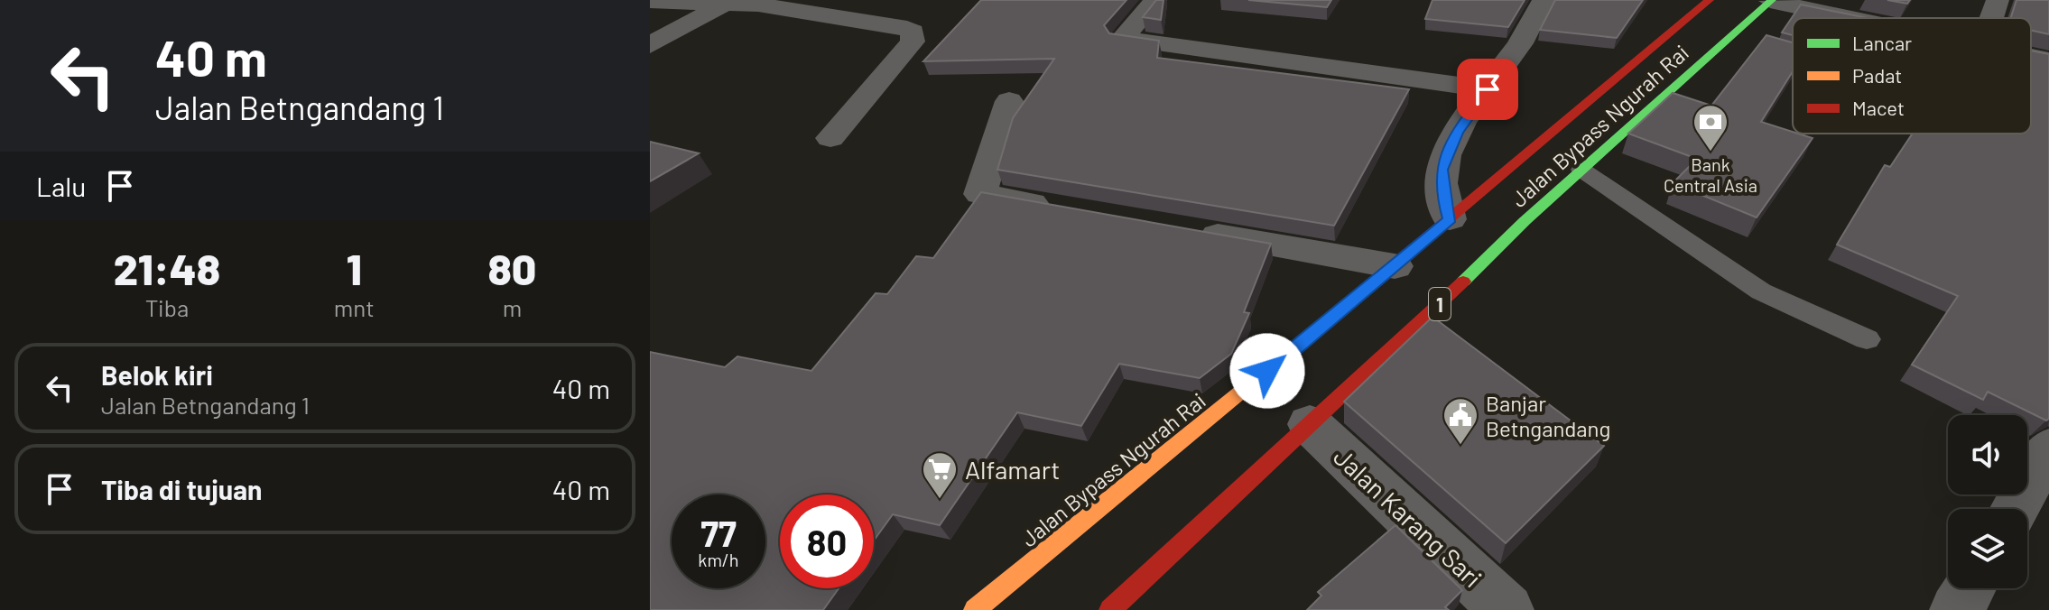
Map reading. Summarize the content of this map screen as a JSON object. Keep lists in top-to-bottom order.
{
  "streets": {
    "highway": ["Jalan Bypass Ngurah Rai", "1"],
    "street": ["Jalan Karang Sari"]
  },
  "crossings": [
    ["Jalan Bypass Ngurah Rai", "Jalan Karang Sari"]
  ],
  "places": {
    "bank": ["Bank Central Asia"],
    "public building": ["Banjar Betngandang"],
    "supermarket": ["Alfamart"]
  },
  "legend": ["Lancar", "Padat", "Macet"],
  "page": {
    "turn": ["40 m", "Jalan Betngandang 1"],
    "then": "Lalu",
    "eta": [
      "21:48",
      "Tiba",
      "1",
      "mnt",
      "80",
      "m"
    ],
    "list": [
      {
        "name": "Belok kiri",
        "note": "Jalan Betngandang 1",
        "value": "40 m"
      },
      {
        "name": "Tiba di tujuan",
        "value": "40 m"
      }
    ],
    "speed": "77 km/h",
    "limit": "80"
  }
}
